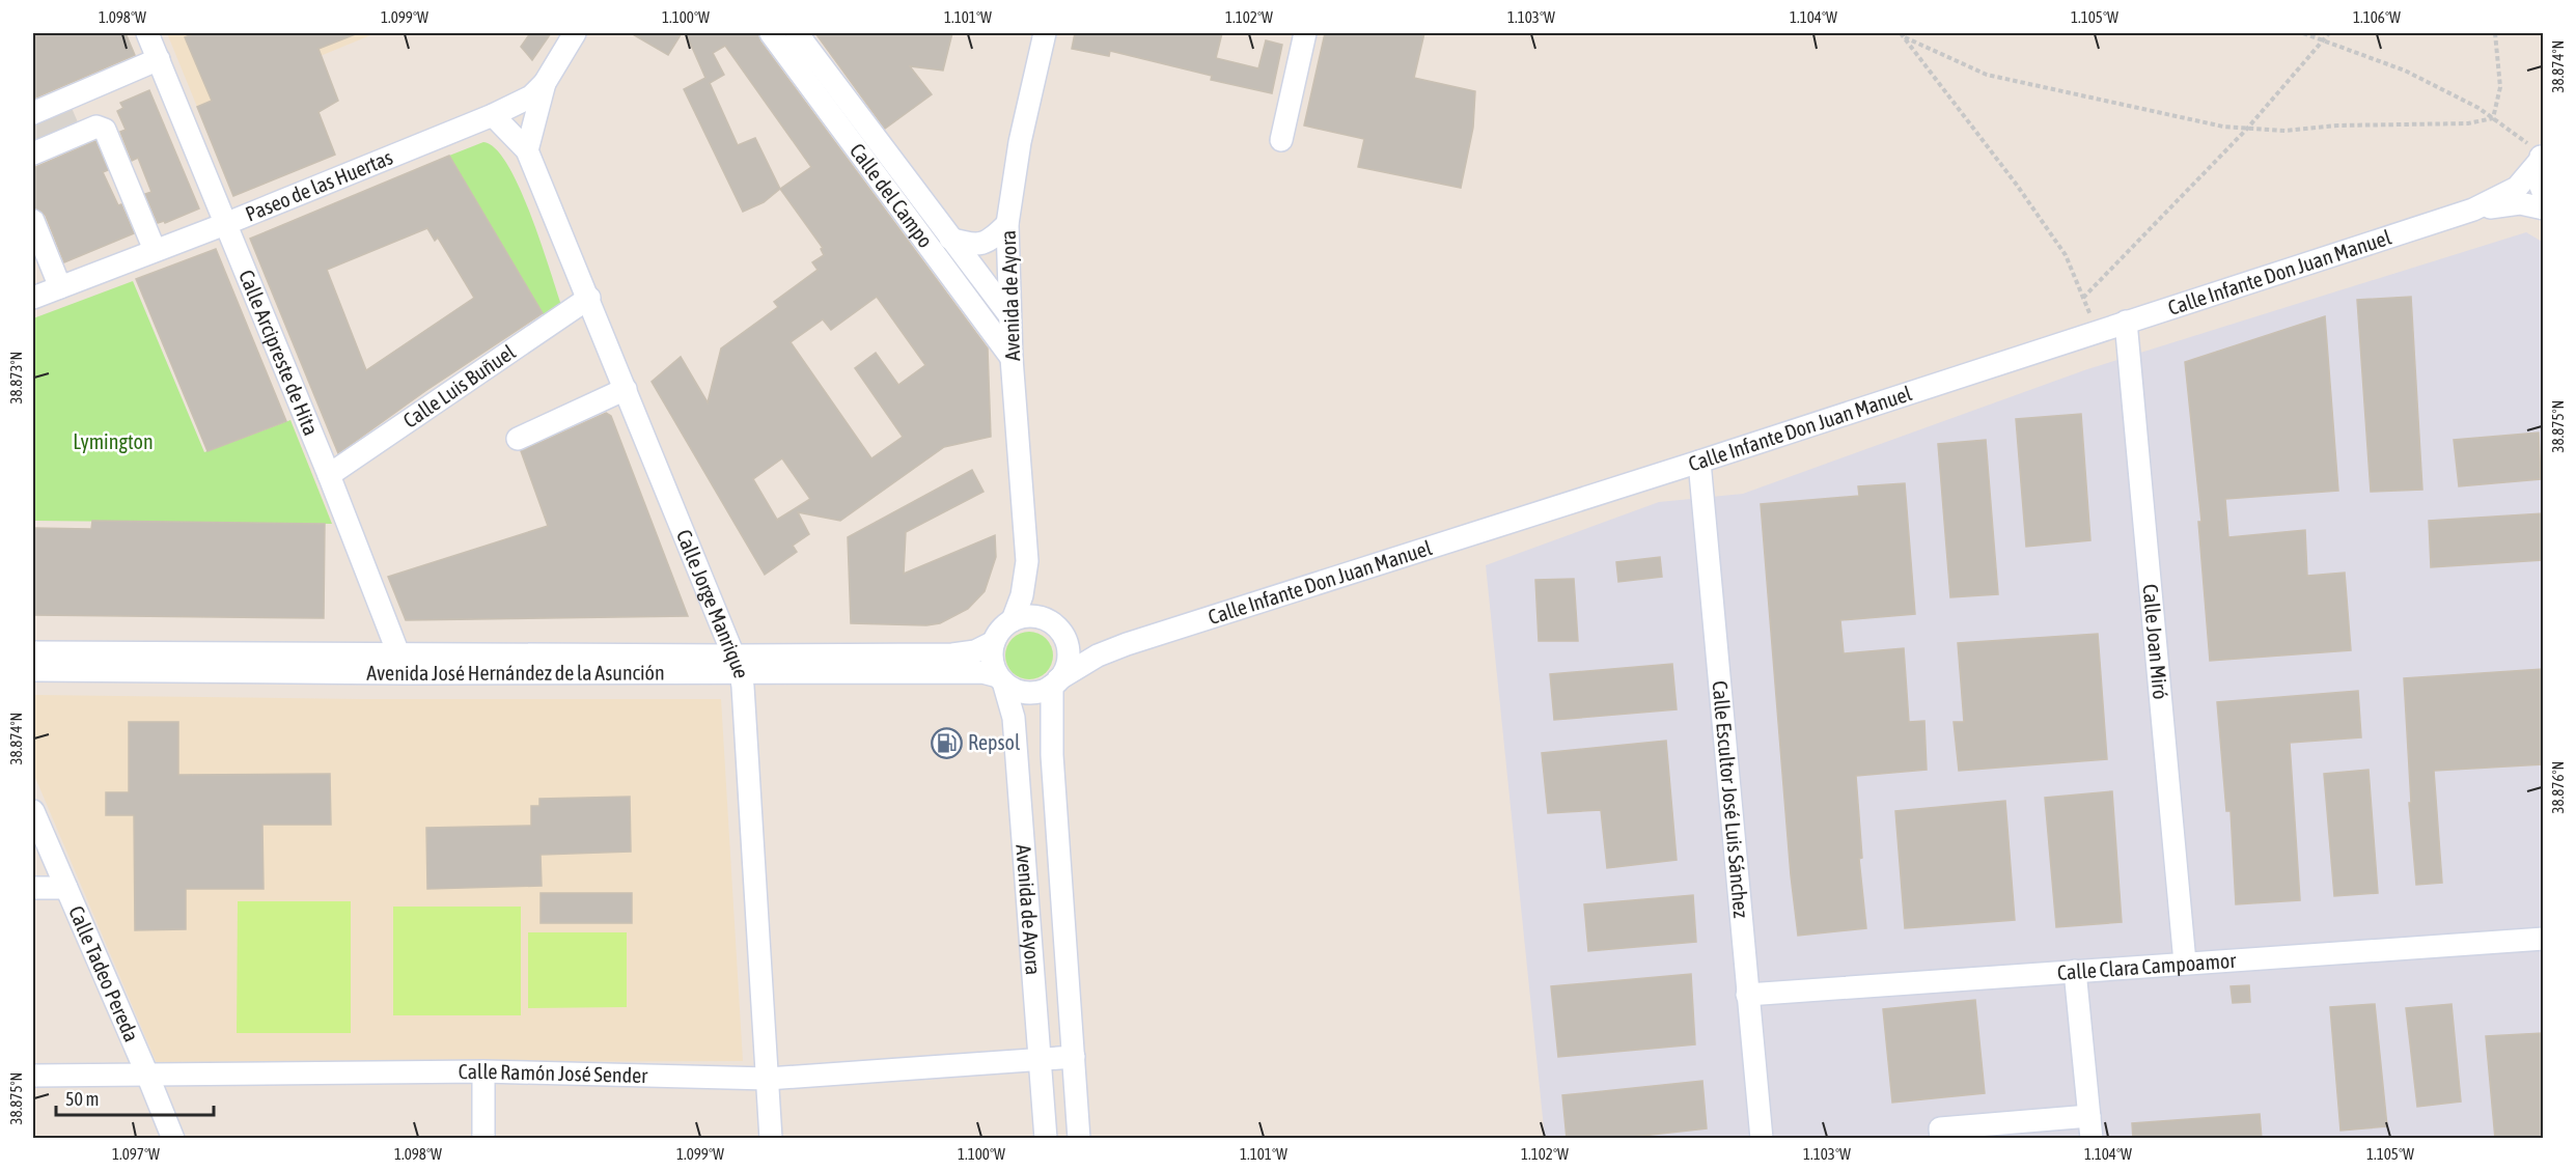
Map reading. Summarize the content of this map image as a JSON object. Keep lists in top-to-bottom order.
{
  "streets": {
    "street": [
      "Paseo de las Huertas",
      "Calle del Campo",
      "Calle Infante Don Juan Manuel",
      "Avenida de Ayora",
      "Calle Arcipreste de Hita",
      "Calle Luis Buñuel",
      "Calle Jorge Manrique",
      "Calle Joan Miró",
      "Avenida José Hernández de la Asunción",
      "Calle Escultor José Luis Sánchez",
      "Calle Clara Campoamor",
      "Calle Tadeo Pereda",
      "Calle Ramón José Sender"
    ]
  },
  "crossings": [
    ["Paseo de las Huertas", "Calle Arcipreste de Hita"],
    ["Paseo de las Huertas", "Calle Jorge Manrique"],
    ["Calle del Campo", "Avenida de Ayora"],
    ["Calle Infante Don Juan Manuel", "Avenida de Ayora"],
    ["Calle Infante Don Juan Manuel", "Calle Joan Miró"],
    ["Calle Infante Don Juan Manuel", "Avenida José Hernández de la Asunción"],
    ["Calle Infante Don Juan Manuel", "Calle Escultor José Luis Sánchez"],
    ["Avenida de Ayora", "Avenida José Hernández de la Asunción"],
    ["Avenida de Ayora", "Calle Ramón José Sender"],
    ["Calle Arcipreste de Hita", "Calle Luis Buñuel"],
    ["Calle Arcipreste de Hita", "Avenida José Hernández de la Asunción"],
    ["Calle Luis Buñuel", "Calle Jorge Manrique"],
    ["Calle Jorge Manrique", "Avenida José Hernández de la Asunción"],
    ["Calle Jorge Manrique", "Calle Ramón José Sender"],
    ["Calle Joan Miró", "Calle Clara Campoamor"],
    ["Calle Escultor José Luis Sánchez", "Calle Clara Campoamor"],
    ["Calle Tadeo Pereda", "Calle Ramón José Sender"]
  ],
  "parks": ["Lymington"],
  "places": {
    "fuel station": ["Repsol"]
  },
  "scale_bar": "50 m",
  "coordinates": [
    "1.098°W",
    "1.099°W",
    "1.100°W",
    "1.101°W",
    "1.102°W",
    "1.103°W",
    "1.104°W",
    "1.105°W",
    "1.106°W",
    "38.874°N",
    "38.873°N",
    "38.875°N",
    "38.876°N",
    "1.097°W"
  ]
}
